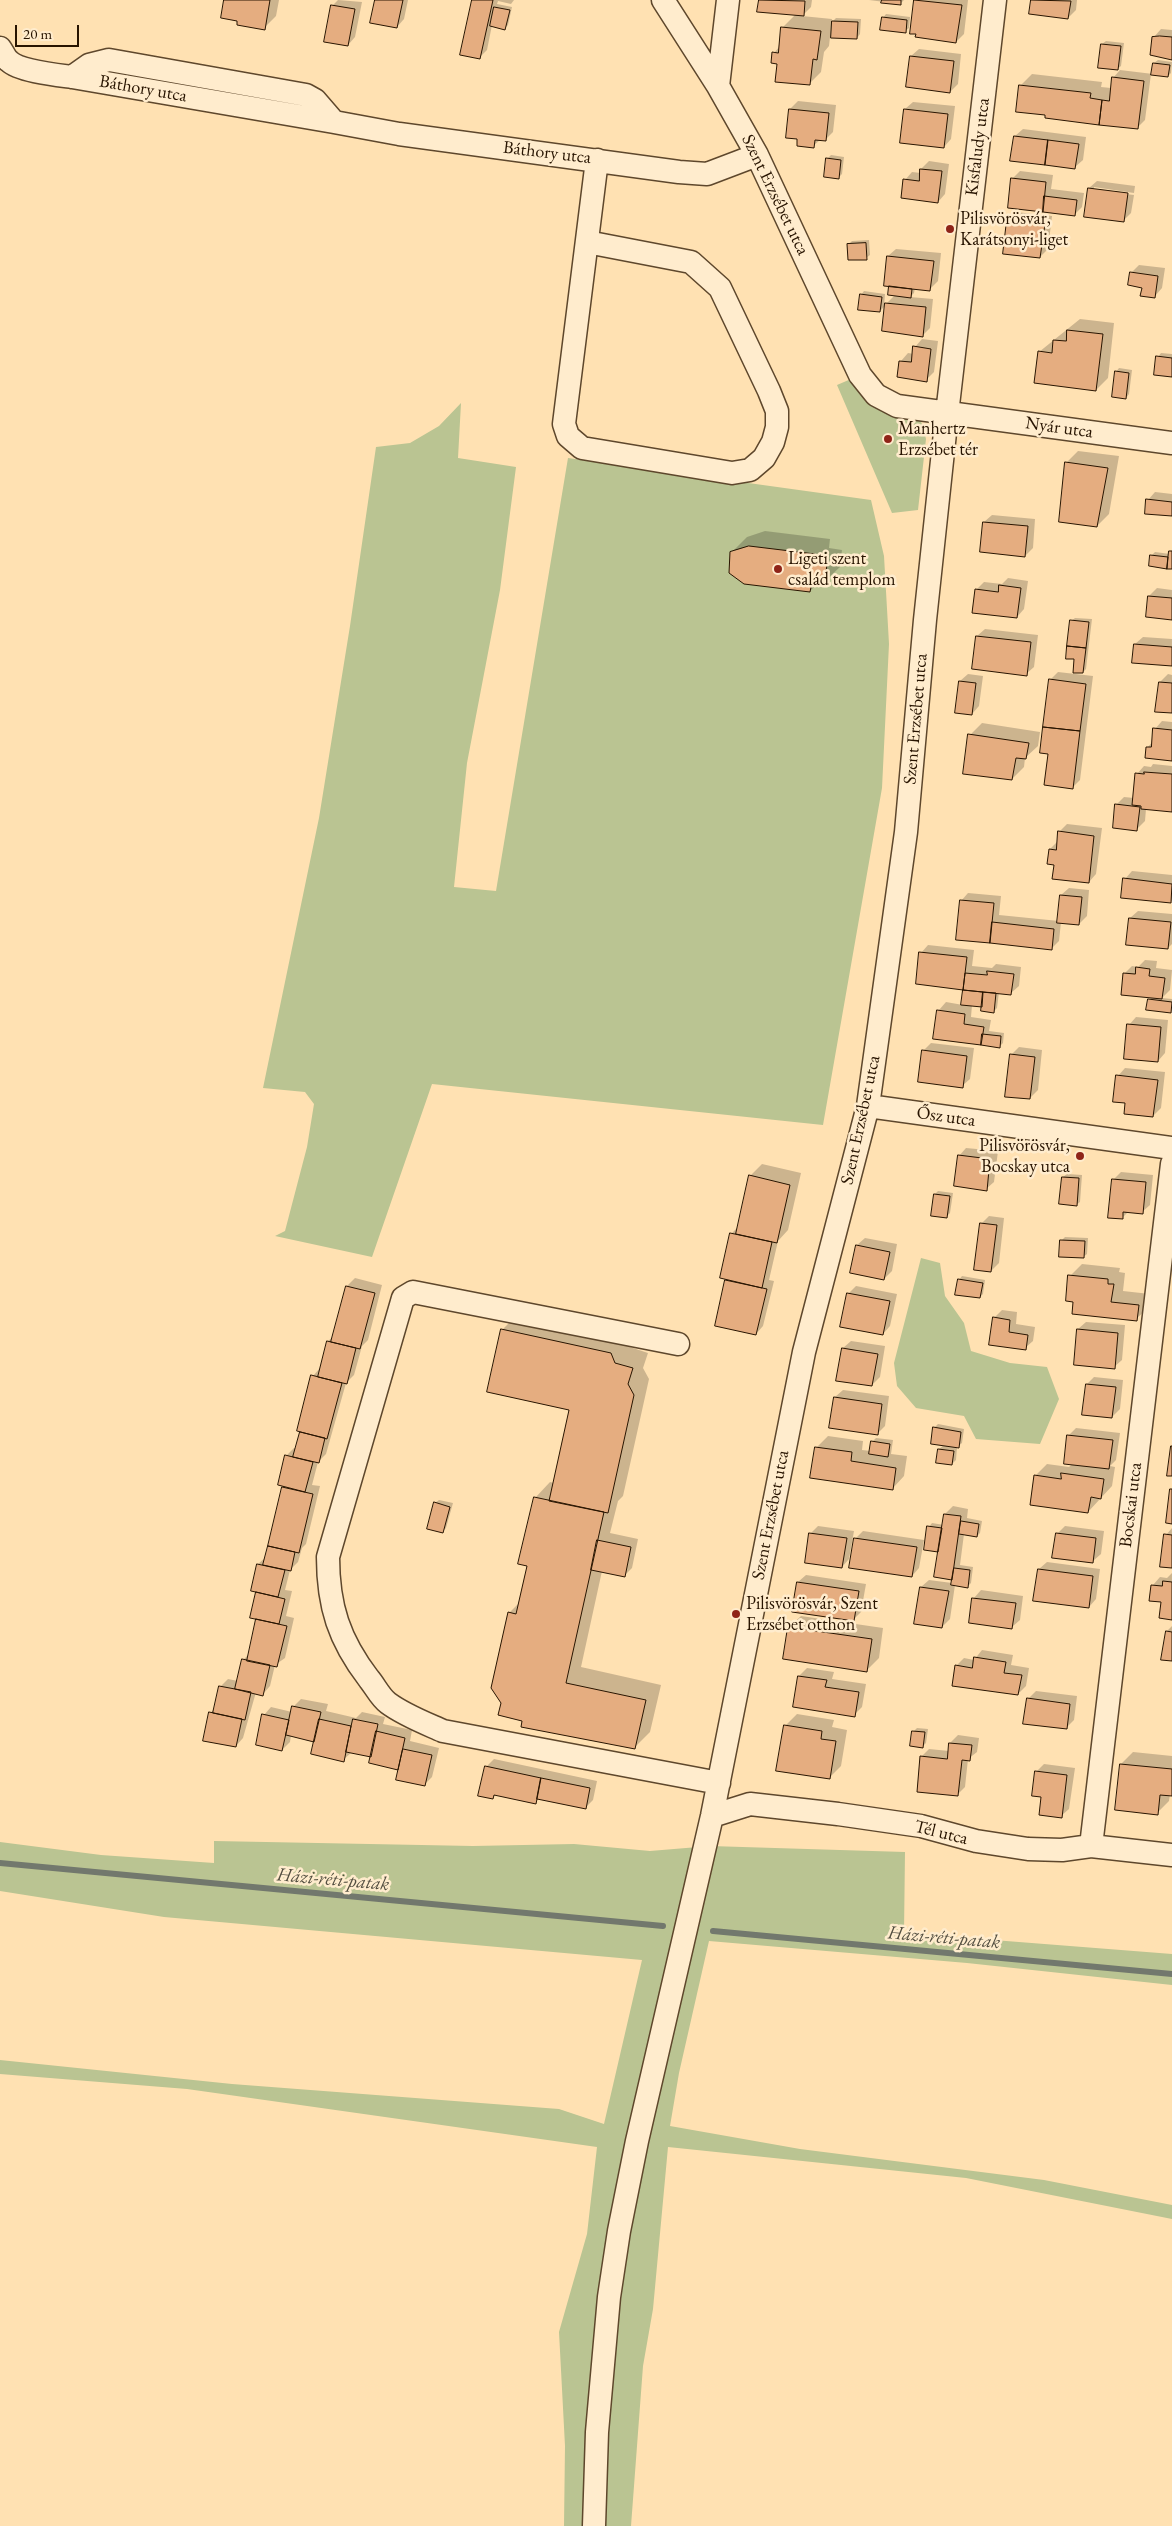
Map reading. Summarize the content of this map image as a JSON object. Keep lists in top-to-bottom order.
{
  "streets": {
    "street": [
      "Báthory utca",
      "Kisfaludy utca",
      "Szent Erzsébet utca",
      "Nyár utca",
      "Ősz utca",
      "Bocskai utca",
      "Tél utca"
    ]
  },
  "crossings": [
    ["Báthory utca", "Szent Erzsébet utca"],
    ["Kisfaludy utca", "Szent Erzsébet utca"],
    ["Kisfaludy utca", "Nyár utca"],
    ["Szent Erzsébet utca", "Nyár utca"],
    ["Szent Erzsébet utca", "Ősz utca"],
    ["Szent Erzsébet utca", "Tél utca"],
    ["Bocskai utca", "Tél utca"]
  ],
  "water": ["Házi-réti-patak"],
  "places": [
    "Pilisvörösvár, Karátsonyi-liget",
    "Manhertz Erzsébet tér",
    "Ligeti szent család templom",
    "Pilisvörösvár, Bocskay utca",
    "Pilisvörösvár, Szent Erzsébet otthon"
  ],
  "scale_bar": "20 m"
}
